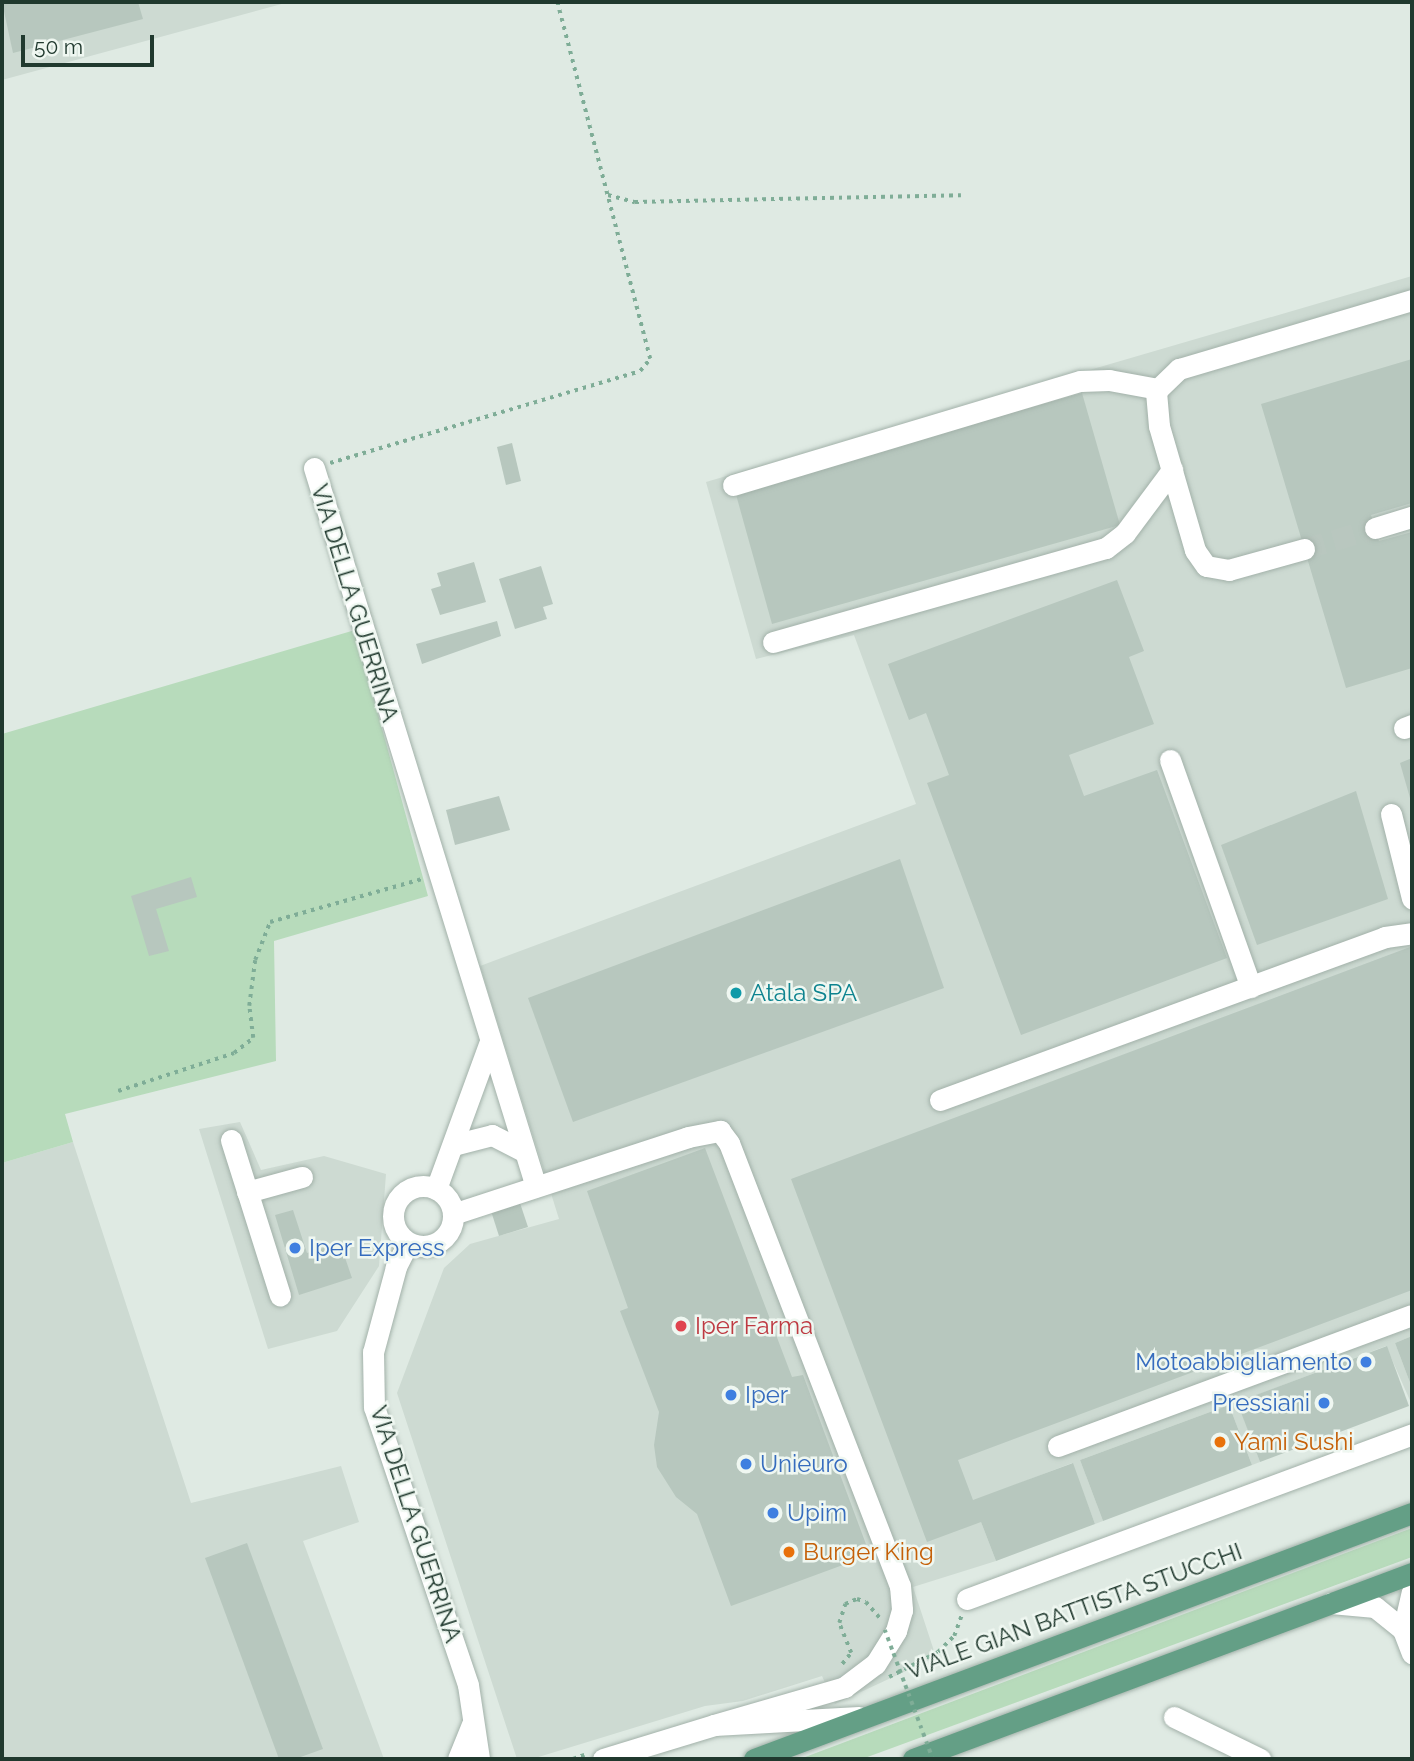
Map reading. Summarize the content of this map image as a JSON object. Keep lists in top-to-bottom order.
{
  "streets": {
    "main road": ["VIALE GIAN BATTISTA STUCCHI"],
    "street": ["VIA DELLA GUERRINA"]
  },
  "places": [
    "Atala SPA",
    "Iper Express",
    "Iper Farma",
    "Motoabbigliamento",
    "Iper",
    "Pressiani",
    "Yami Sushi",
    "Unieuro",
    "Upim",
    "Burger King"
  ],
  "scale_bar": "50 m"
}
